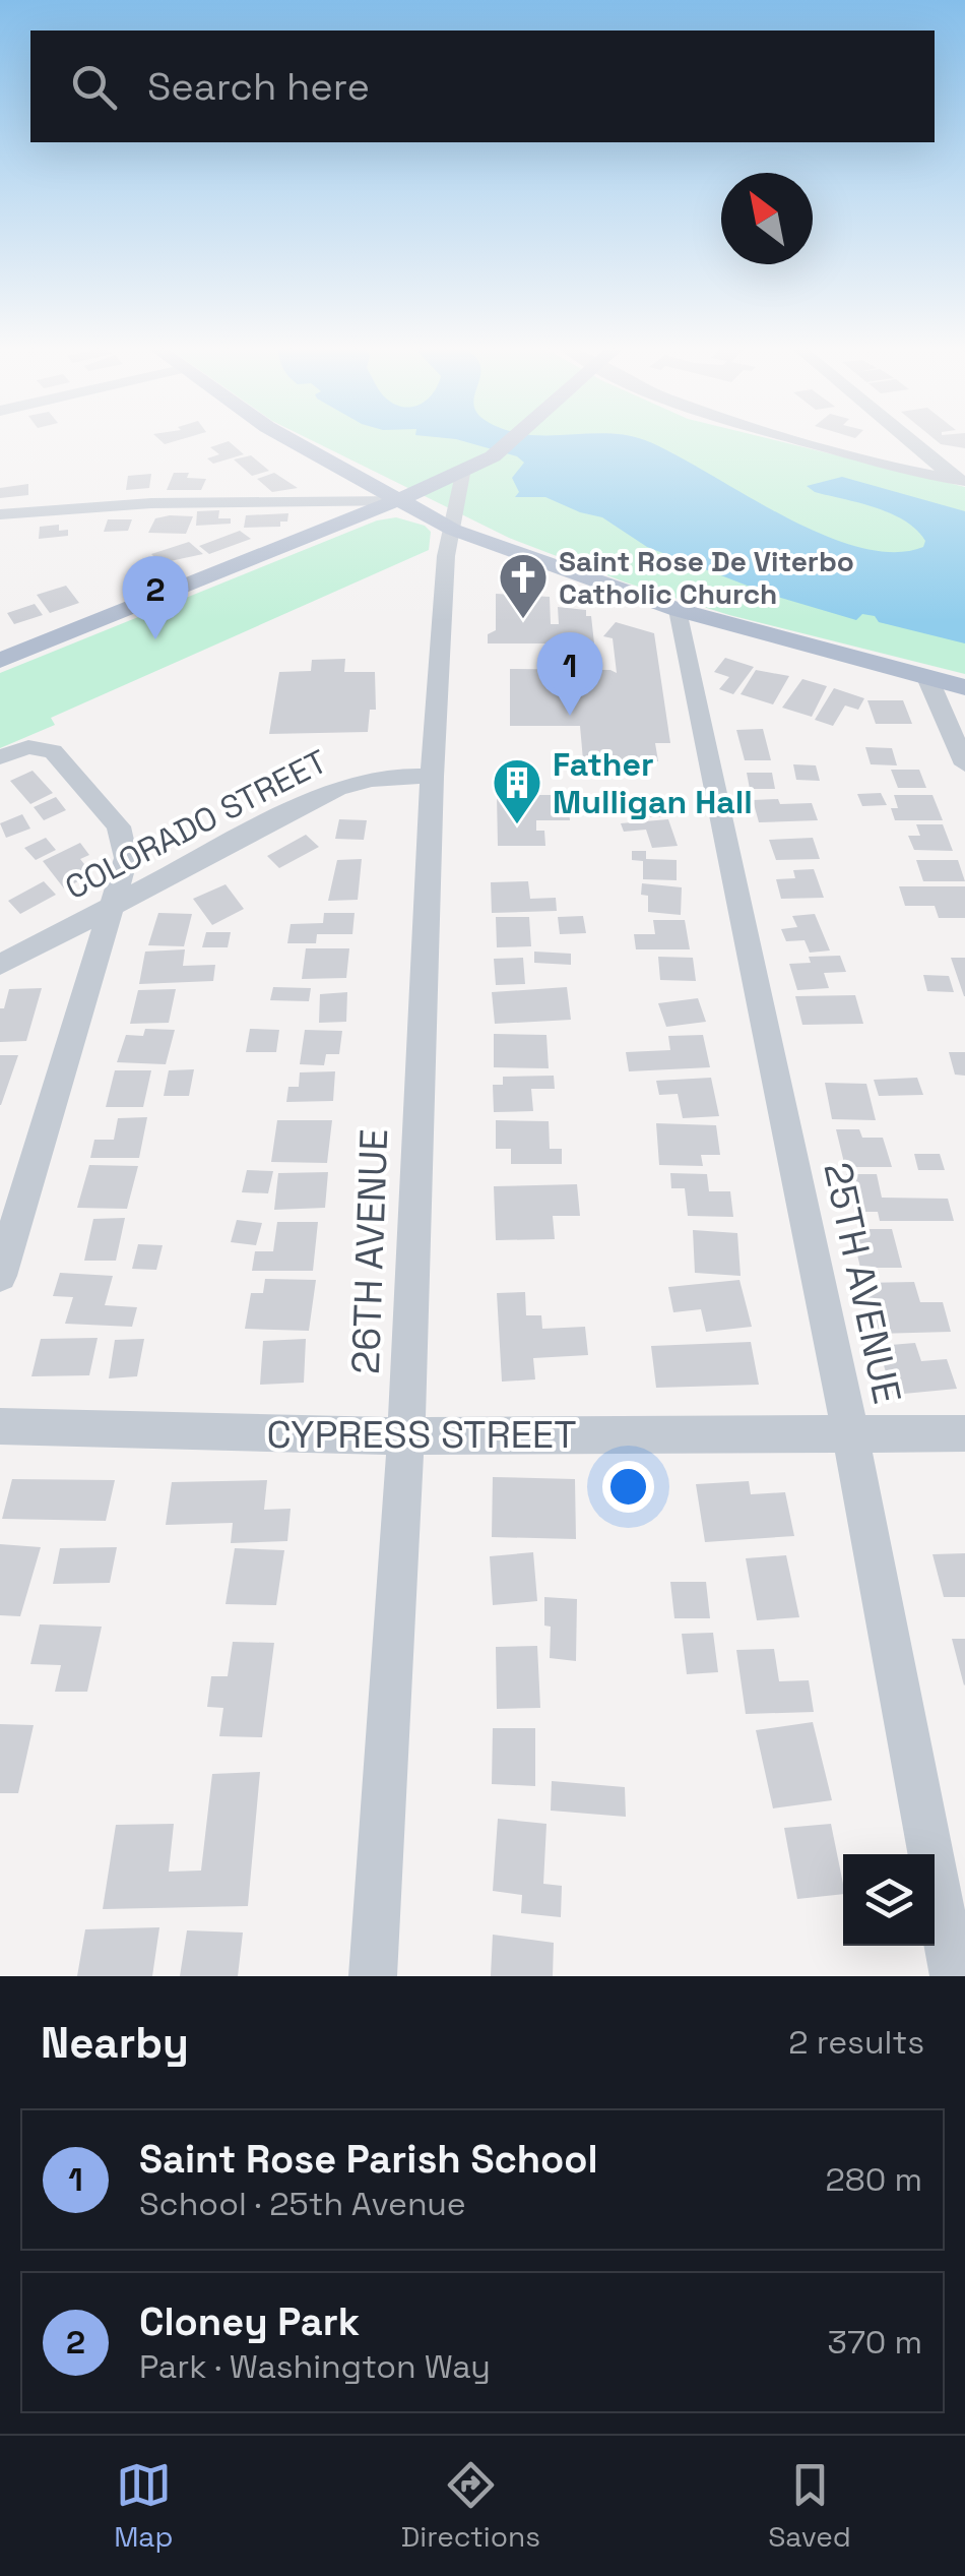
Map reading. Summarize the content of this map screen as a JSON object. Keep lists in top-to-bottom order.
{
  "streets": {
    "street": [
      "COLORADO STREET",
      "26TH AVENUE",
      "25TH AVENUE",
      "CYPRESS STREET"
    ]
  },
  "crossings": [
    ["COLORADO STREET", "26TH AVENUE"],
    ["26TH AVENUE", "CYPRESS STREET"],
    ["25TH AVENUE", "CYPRESS STREET"]
  ],
  "places": {
    "church": ["Saint Rose De Viterbo Catholic Church"],
    "building": ["Father Mulligan Hall"]
  },
  "north": "top left",
  "page": {
    "search": "Search here",
    "pins": ["2", "1"],
    "heading": ["Nearby", "2 results"],
    "list": [
      {
        "mark": "1",
        "name": "Saint Rose Parish School",
        "note": "School · 25th Avenue",
        "value": "280 m"
      },
      {
        "mark": "2",
        "name": "Cloney Park",
        "note": "Park · Washington Way",
        "value": "370 m"
      }
    ],
    "nav": ["Map", "Directions", "Saved"]
  }
}
